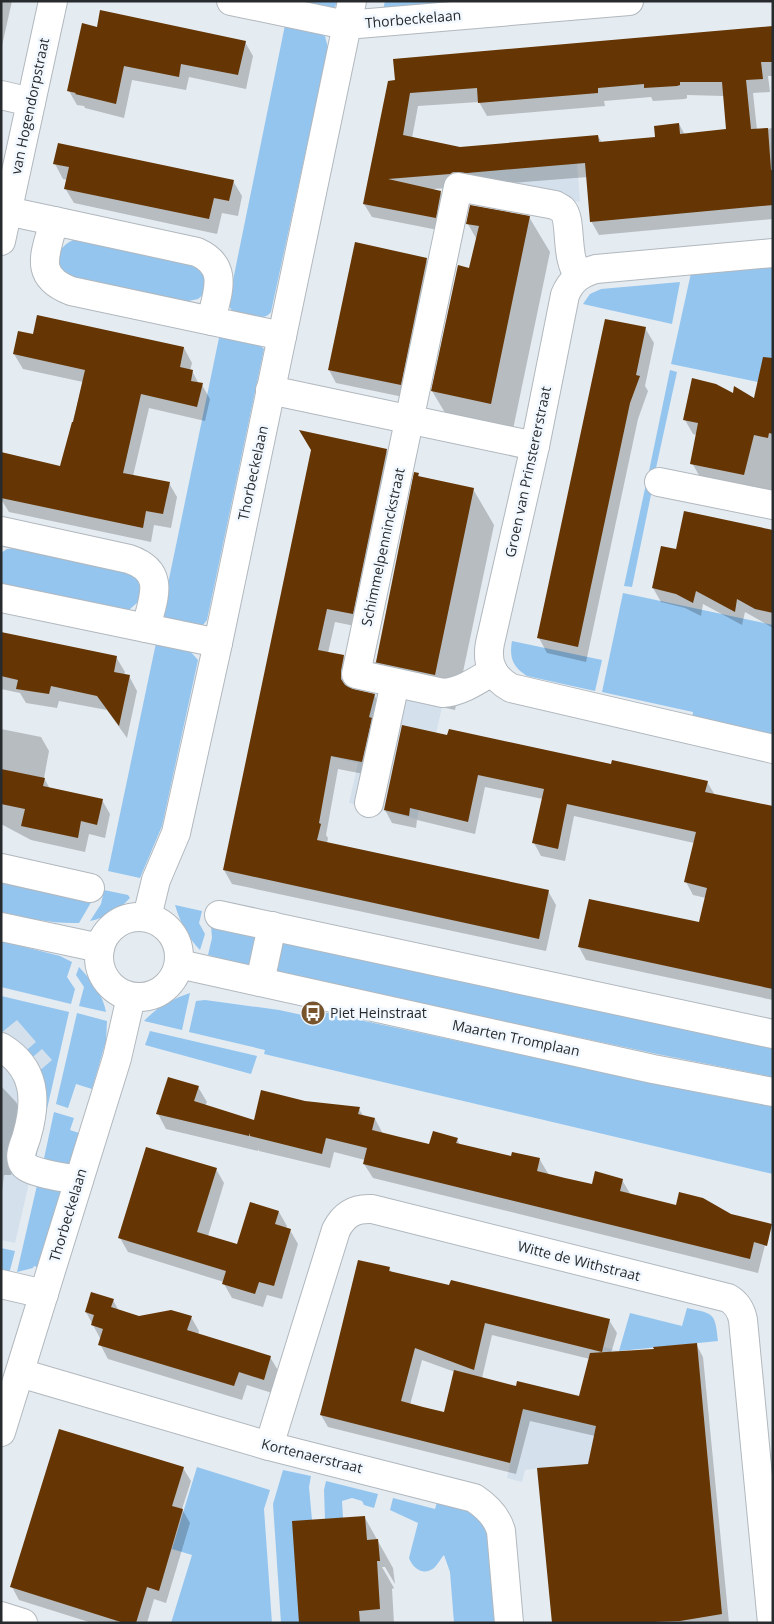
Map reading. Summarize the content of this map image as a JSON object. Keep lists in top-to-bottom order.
{
  "streets": {
    "street": [
      "Thorbeckelaan",
      "van Hogendorpstraat",
      "Groen van Prinstererstraat",
      "Schimmelpenninckstraat",
      "Maarten Tromplaan",
      "Witte de Withstraat",
      "Kortenaerstraat"
    ]
  },
  "crossings": [
    ["Thorbeckelaan", "Maarten Tromplaan"],
    ["Thorbeckelaan", "Kortenaerstraat"],
    ["Groen van Prinstererstraat", "Schimmelpenninckstraat"],
    ["Witte de Withstraat", "Kortenaerstraat"]
  ],
  "places": {
    "bus stop": ["Piet Heinstraat"]
  }
}
